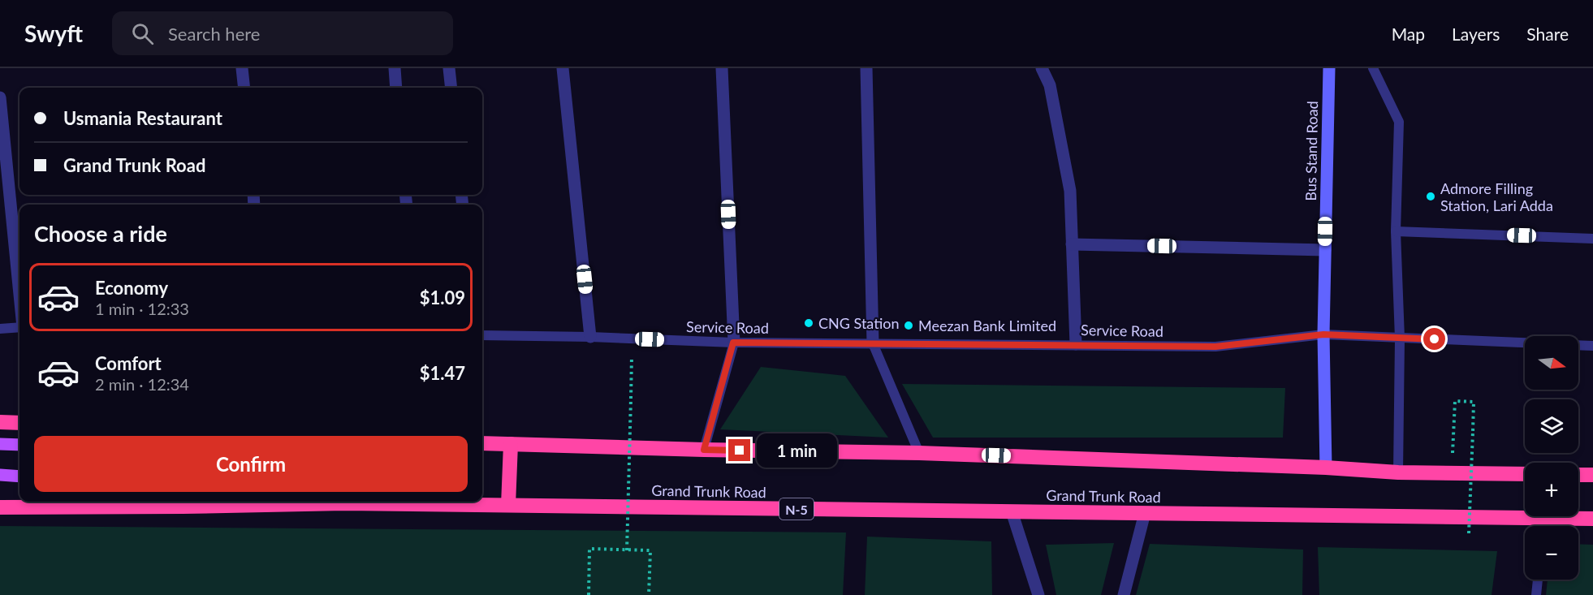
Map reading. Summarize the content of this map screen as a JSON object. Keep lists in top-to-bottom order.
{
  "streets": {
    "highway": ["Grand Trunk Road", "N-5"],
    "street": ["Bus Stand Road"],
    "lane": ["Service Road"]
  },
  "crossings": [
    ["Bus Stand Road", "Service Road"]
  ],
  "places": ["Admore Filling Station, Lari Adda", "CNG Station", "Meezan Bank Limited"],
  "north": "right",
  "page": {
    "header": "Swyft",
    "search": "Search here",
    "nav": ["Map", "Layers", "Share"],
    "banner": ["Usmania Restaurant", "Grand Trunk Road"],
    "heading": "Choose a ride",
    "list": [
      {
        "name": "Economy",
        "note": "1 min · 12:33",
        "value": "$1.09"
      },
      {
        "name": "Comfort",
        "note": "2 min · 12:34",
        "value": "$1.47"
      }
    ],
    "map_buttons": ["+", "−"],
    "buttons": "Confirm",
    "bubble": "1 min"
  }
}
